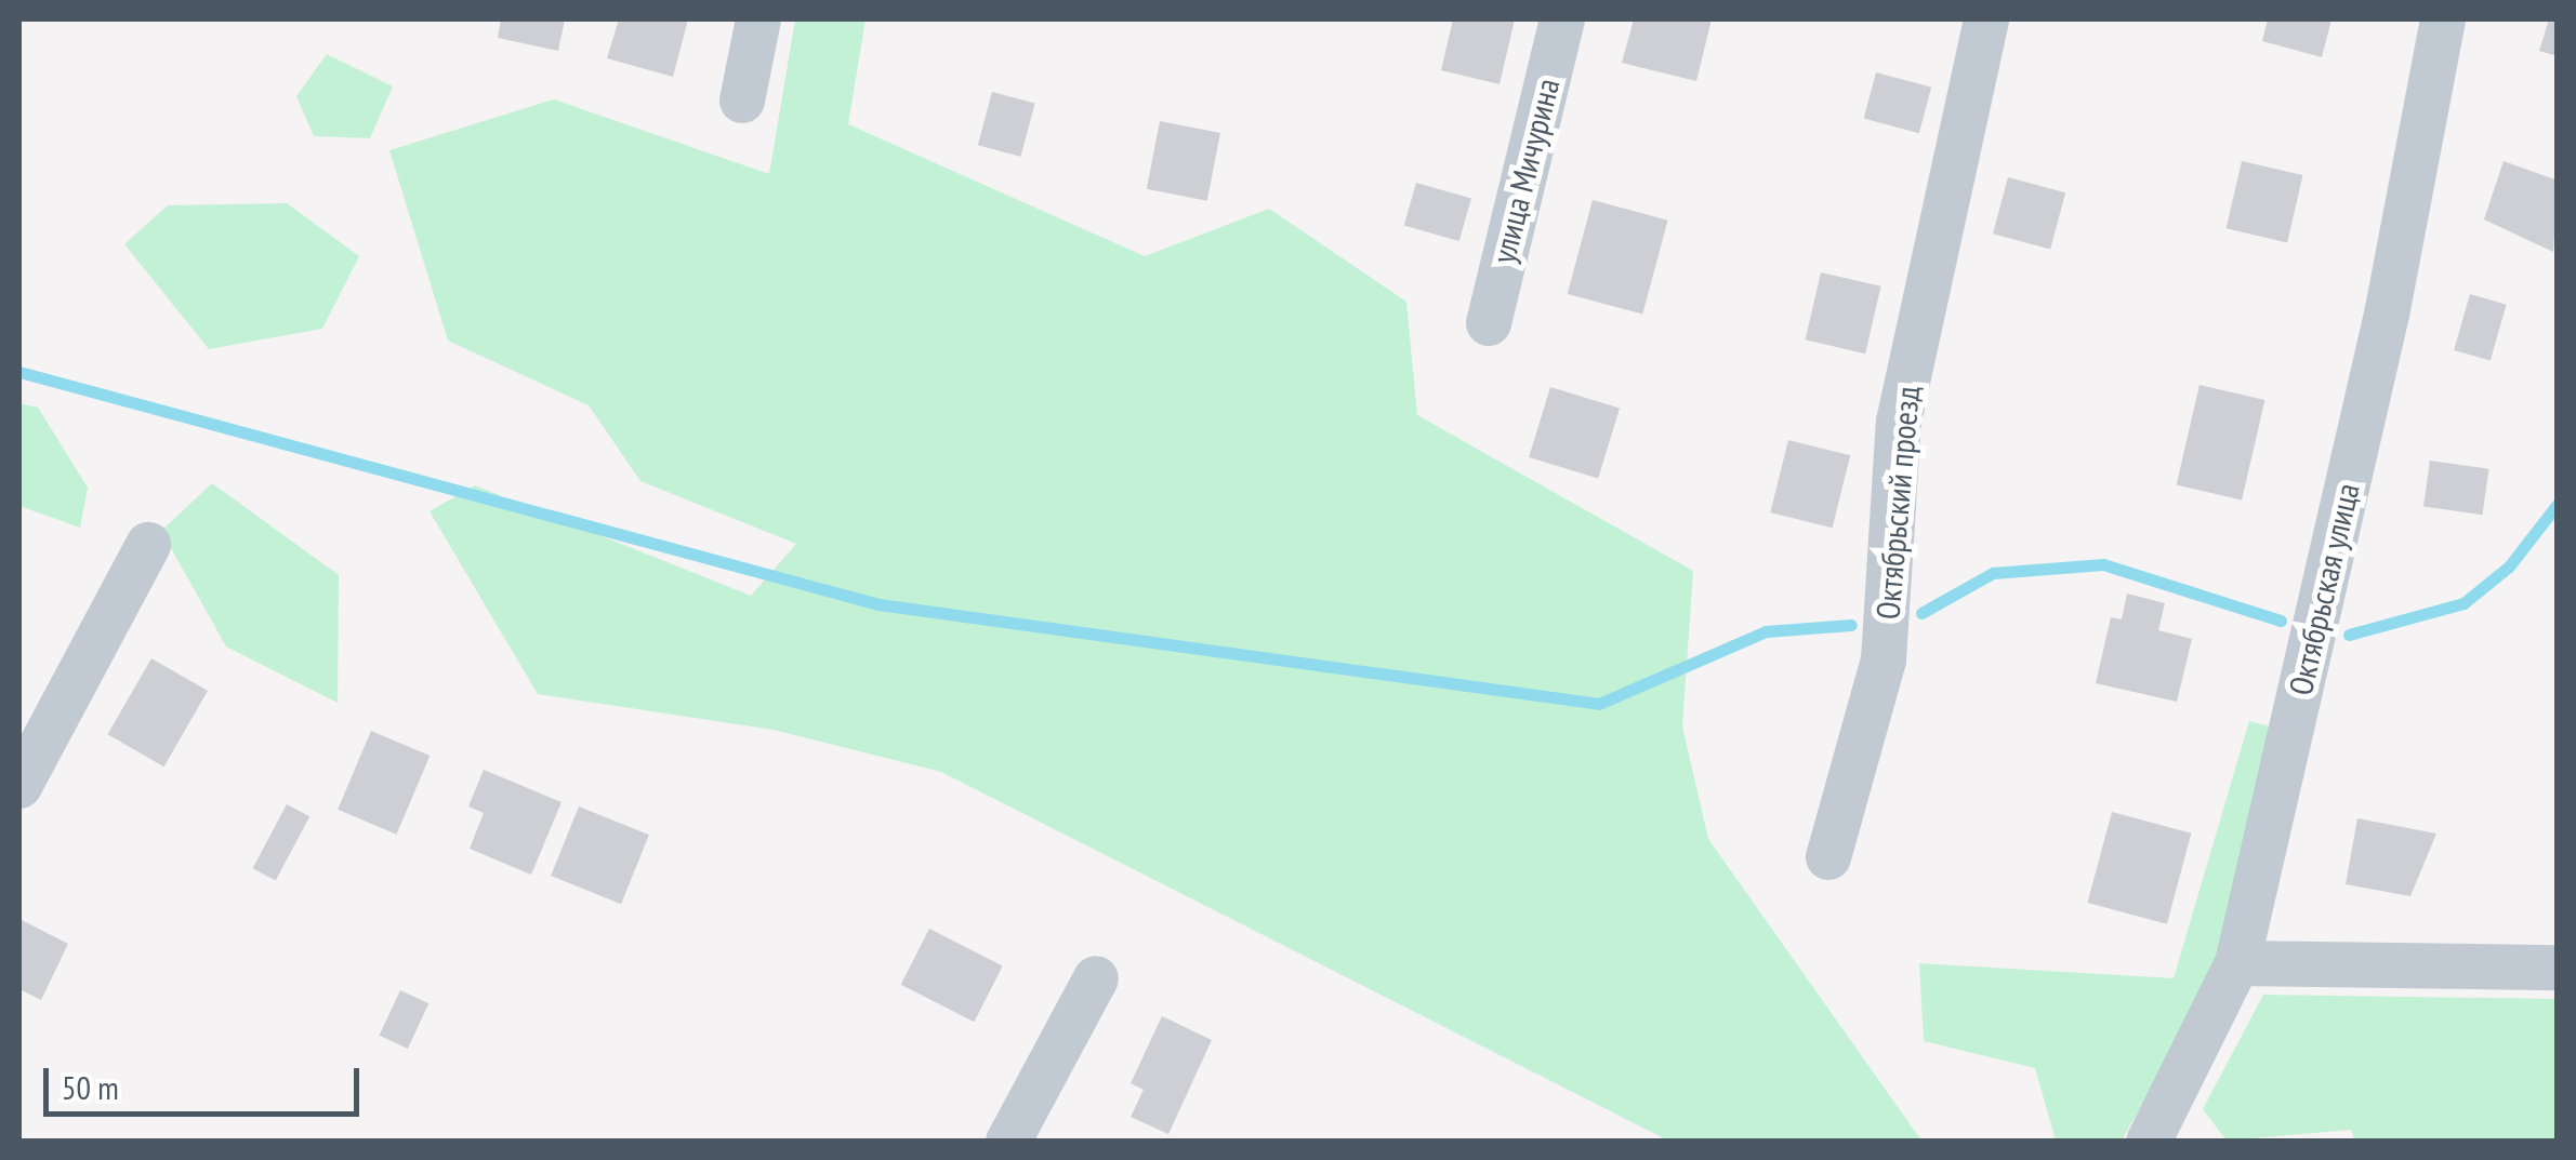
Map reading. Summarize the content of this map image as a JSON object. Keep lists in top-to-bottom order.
{
  "streets": {
    "street": ["улица Мичурина", "Октябрьский проезд", "Октябрьская улица"]
  },
  "scale_bar": "50 m"
}
